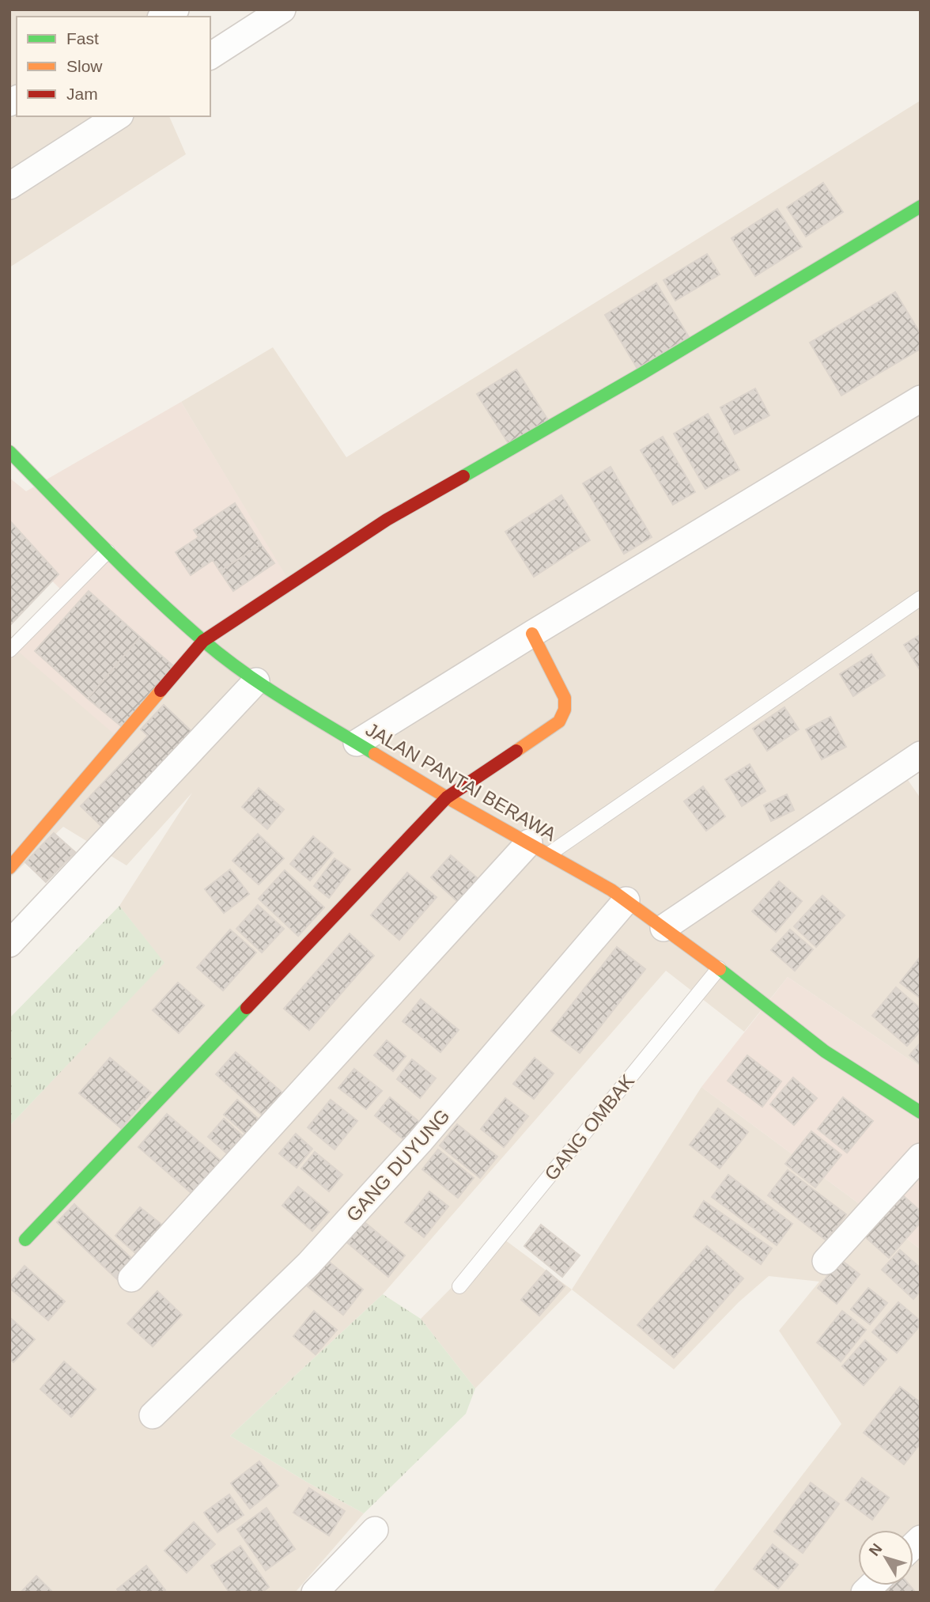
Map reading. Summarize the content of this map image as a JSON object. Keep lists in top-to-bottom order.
{
  "streets": {
    "street": ["JALAN PANTAI BERAWA", "GANG DUYUNG"],
    "lane": ["GANG OMBAK"]
  },
  "crossings": [
    ["JALAN PANTAI BERAWA", "GANG OMBAK"],
    ["JALAN PANTAI BERAWA", "GANG DUYUNG"]
  ],
  "legend": ["Fast", "Slow", "Jam"],
  "north": "top left"
}
